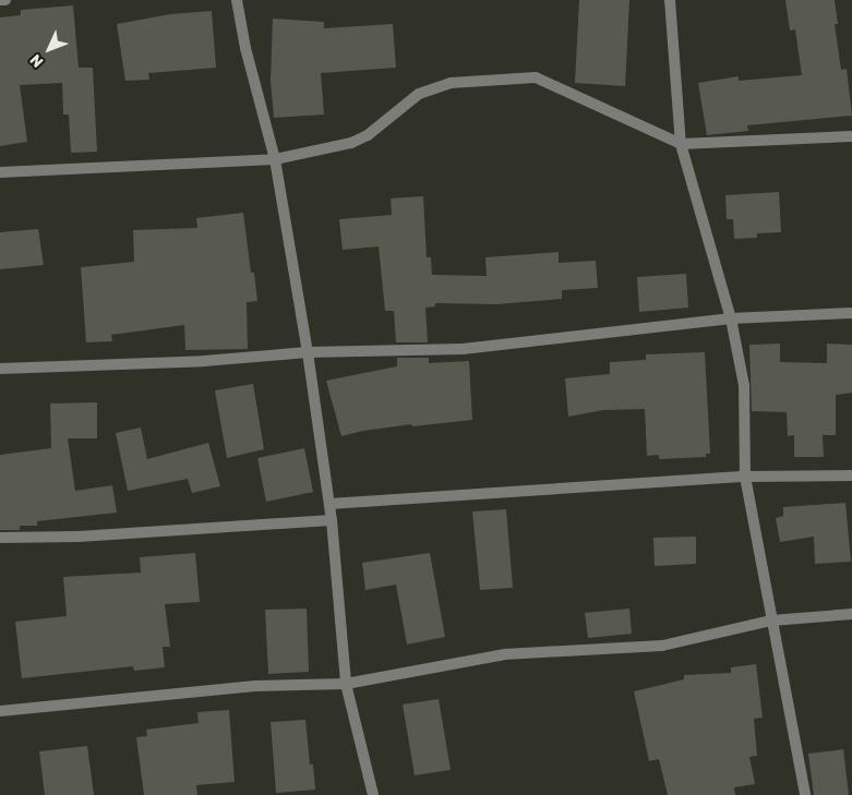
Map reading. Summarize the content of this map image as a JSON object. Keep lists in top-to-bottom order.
{
  "north": "bottom left"
}
